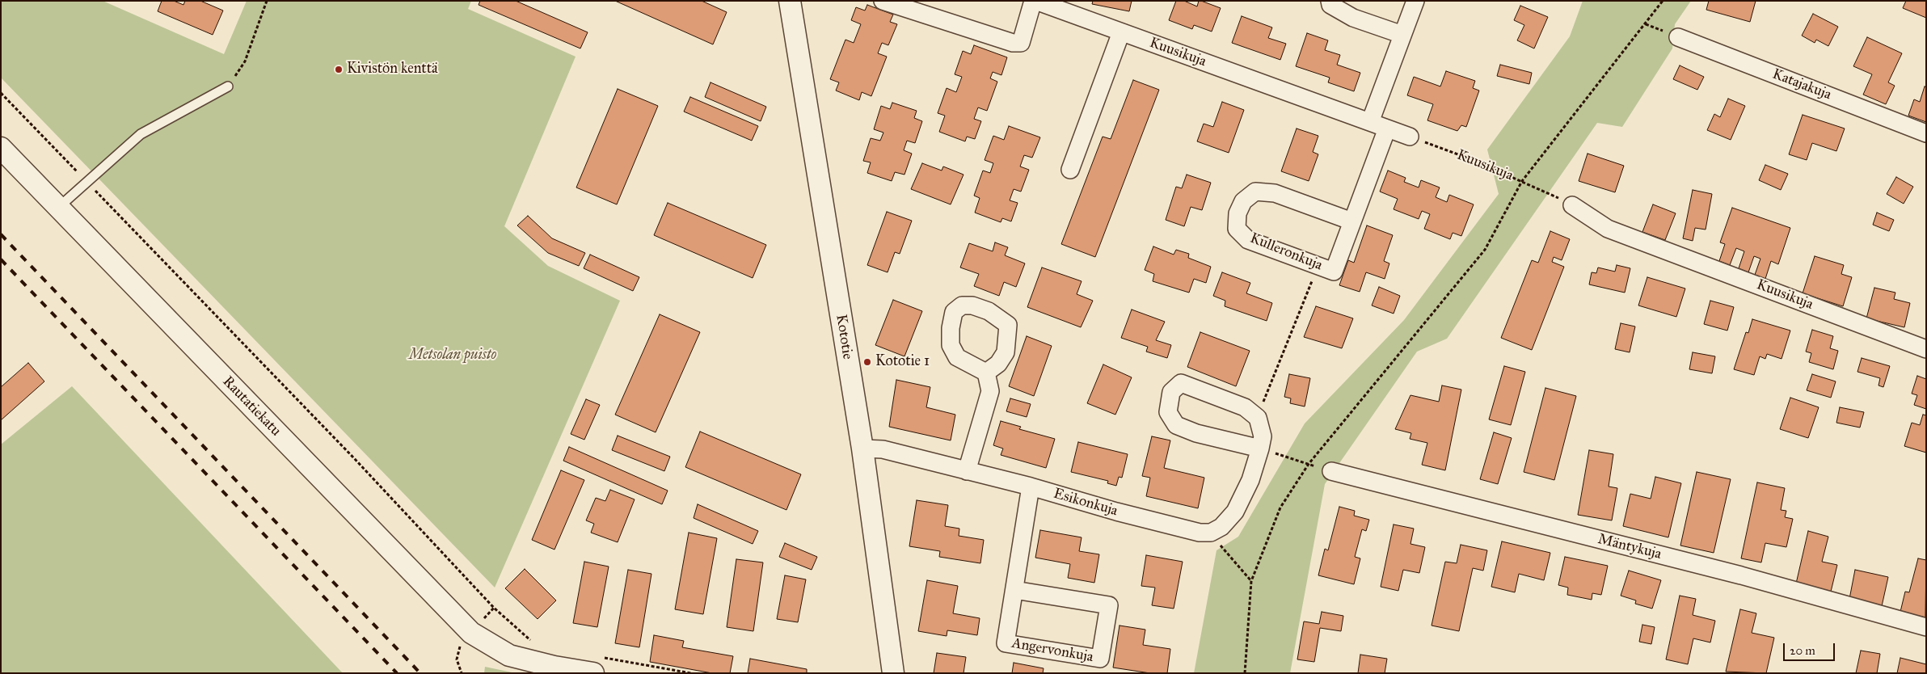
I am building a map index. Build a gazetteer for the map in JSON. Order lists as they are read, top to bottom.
{
  "streets": {
    "street": [
      "Kuusikuja",
      "Katajakuja",
      "Kulleronkuja",
      "Kototie",
      "Rautatiekatu",
      "Esikonkuja",
      "Mäntykuja",
      "Angervonkuja"
    ]
  },
  "crossings": [
    ["Kuusikuja", "Kulleronkuja"],
    ["Kototie", "Esikonkuja"],
    ["Esikonkuja", "Angervonkuja"]
  ],
  "parks": ["Metsolan puisto"],
  "places": ["Kivistön kenttä", "Kototie 1"],
  "scale_bar": "20 m"
}
